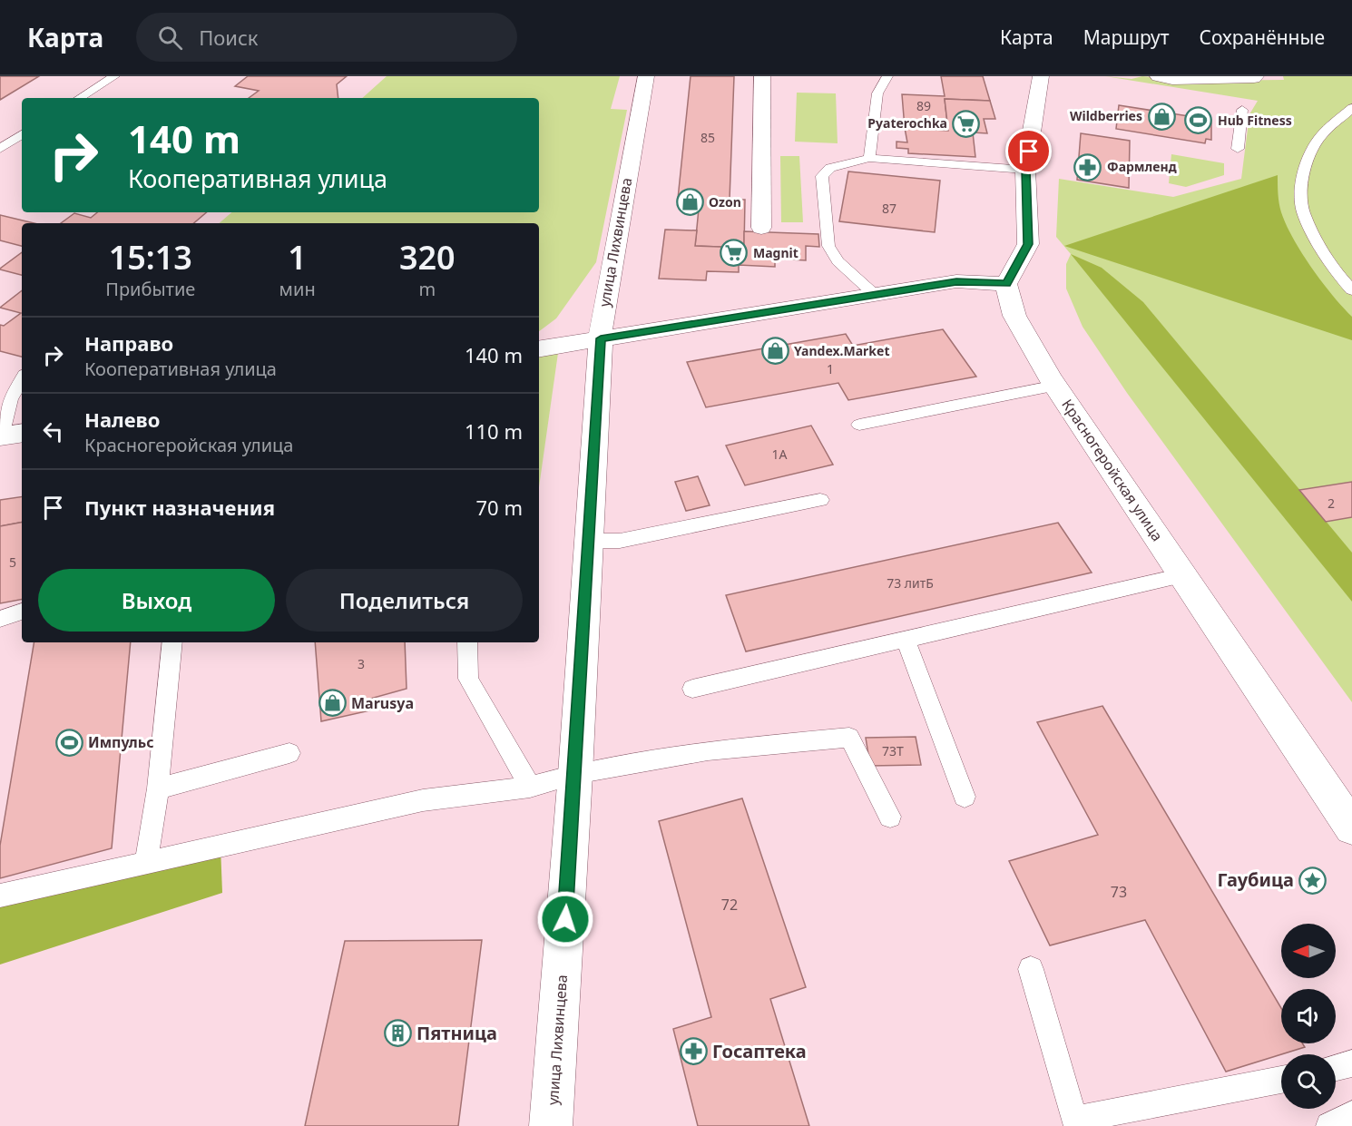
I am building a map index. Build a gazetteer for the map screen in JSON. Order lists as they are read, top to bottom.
{
  "streets": {
    "street": ["улица Лихвинцева", "Красногеройская улица"]
  },
  "places": {
    "shop": [
      "Wildberries",
      "Ozon",
      "Yandex.Market",
      "Marusya"
    ],
    "sports": ["Hub Fitness", "Импульс"],
    "supermarket": ["Pyaterochka", "Magnit"],
    "pharmacy": ["Фармленд", "Госаптека"],
    "place": ["Гаубица"],
    "building": ["Пятница"]
  },
  "house_numbers": [
    "89",
    "85",
    "87",
    "1",
    "1А",
    "2",
    "5",
    "73 литБ",
    "3",
    "73Т",
    "73",
    "72"
  ],
  "north": "left",
  "page": {
    "header": "Карта",
    "search": "Поиск",
    "nav": ["Карта", "Маршрут", "Сохранённые"],
    "turn": ["140 m", "Кооперативная улица"],
    "eta": [
      "15:13",
      "Прибытие",
      "1",
      "мин",
      "320",
      "m"
    ],
    "list": [
      {
        "name": "Направо",
        "note": "Кооперативная улица",
        "value": "140 m"
      },
      {
        "name": "Налево",
        "note": "Красногеройская улица",
        "value": "110 m"
      },
      {
        "name": "Пункт назначения",
        "value": "70 m"
      }
    ],
    "buttons": ["Выход", "Поделиться"]
  }
}
